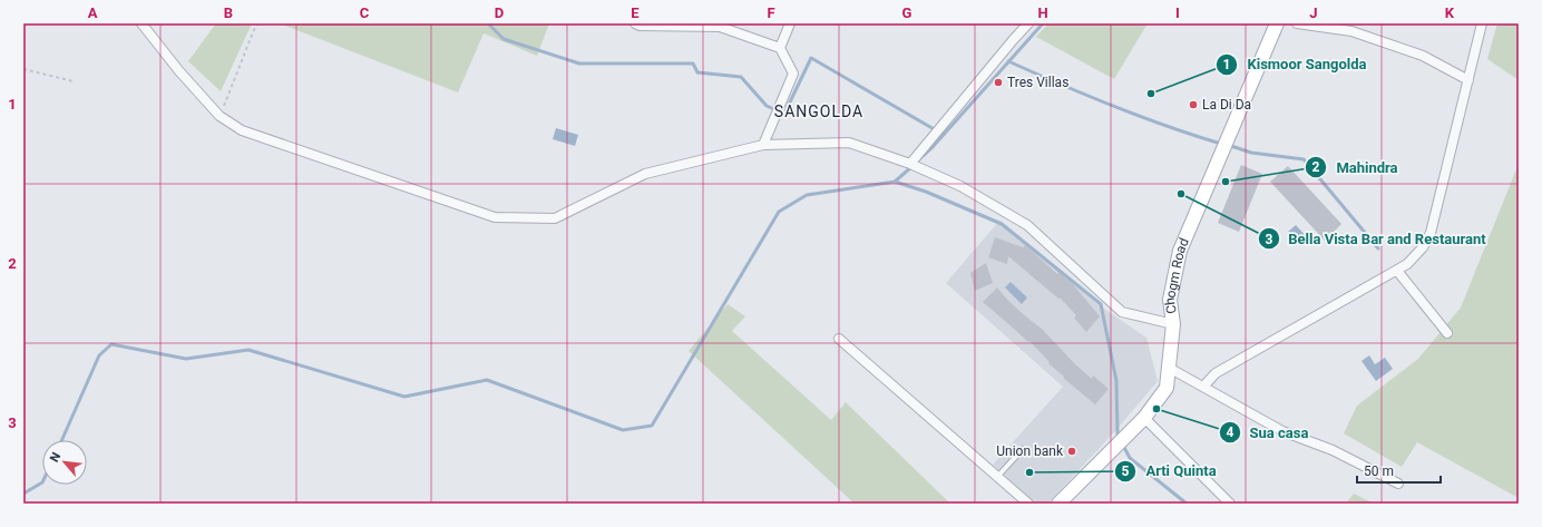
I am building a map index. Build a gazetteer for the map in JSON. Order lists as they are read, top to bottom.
{
  "streets": {
    "main road": ["Chogm Road"]
  },
  "districts": ["SANGOLDA"],
  "places": [
    "Tres Villas",
    "Kismoor Sangolda",
    "La Di Da",
    "Mahindra",
    "Bella Vista Bar and Restaurant",
    "Sua casa",
    "Union bank",
    "Arti Quinta"
  ],
  "scale_bar": "50 m",
  "north": "top left",
  "grid": {
    "columns": [
      "A",
      "B",
      "C",
      "D",
      "E",
      "F",
      "G",
      "H",
      "I",
      "J",
      "K"
    ],
    "rows": ["1", "2", "3"]
  }
}
